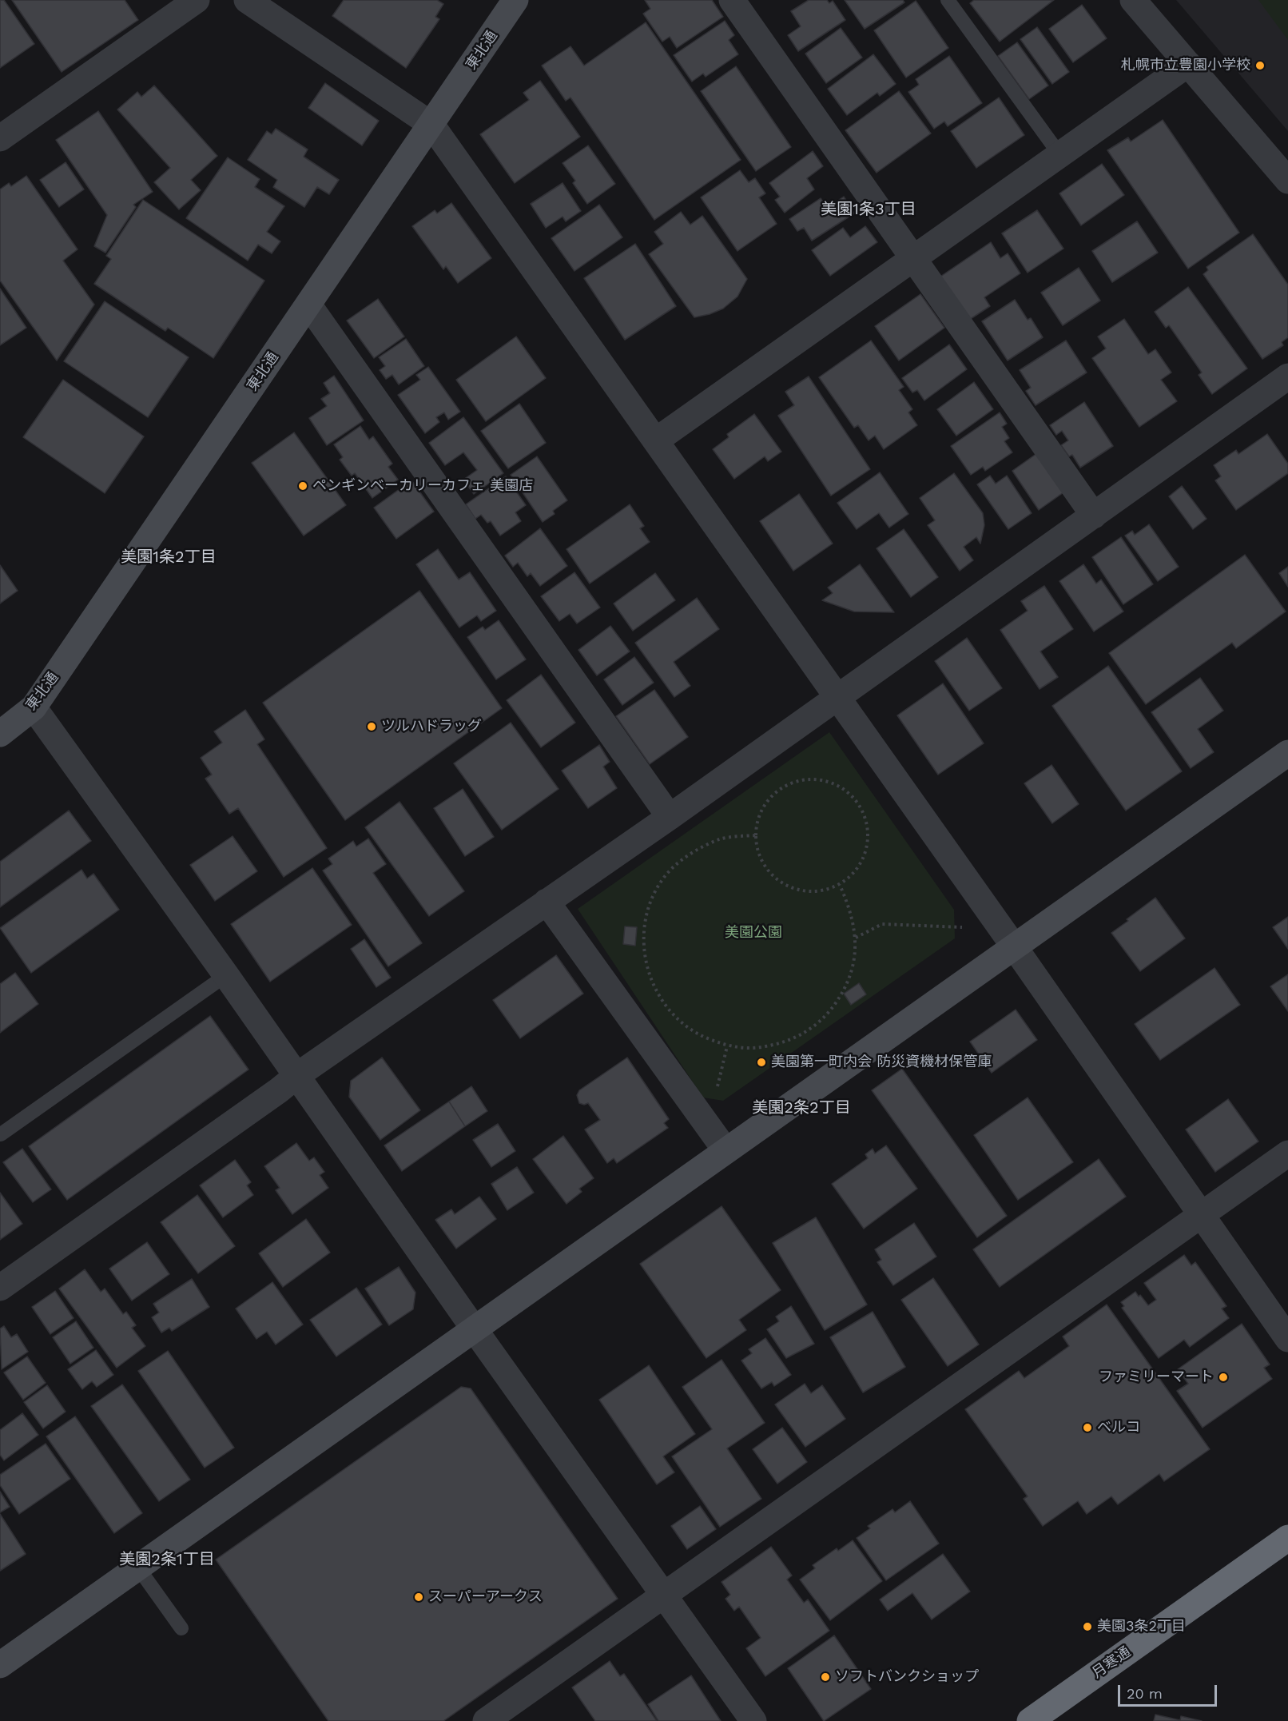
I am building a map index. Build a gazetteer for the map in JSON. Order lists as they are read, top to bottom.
{
  "streets": {
    "highway": ["月寒通"],
    "street": ["東北通"]
  },
  "districts": [
    "美園1条3丁目",
    "美園1条2丁目",
    "美園2条2丁目",
    "美園2条1丁目"
  ],
  "parks": ["美園公園"],
  "places": [
    "札幌市立豊園小学校",
    "ペンギンベーカリーカフェ 美園店",
    "ツルハドラッグ",
    "美園第一町内会 防災資機材保管庫",
    "ファミリーマート",
    "ベルコ",
    "スーパーアークス",
    "美園3条2丁目",
    "ソフトバンクショップ"
  ],
  "scale_bar": "20 m"
}
